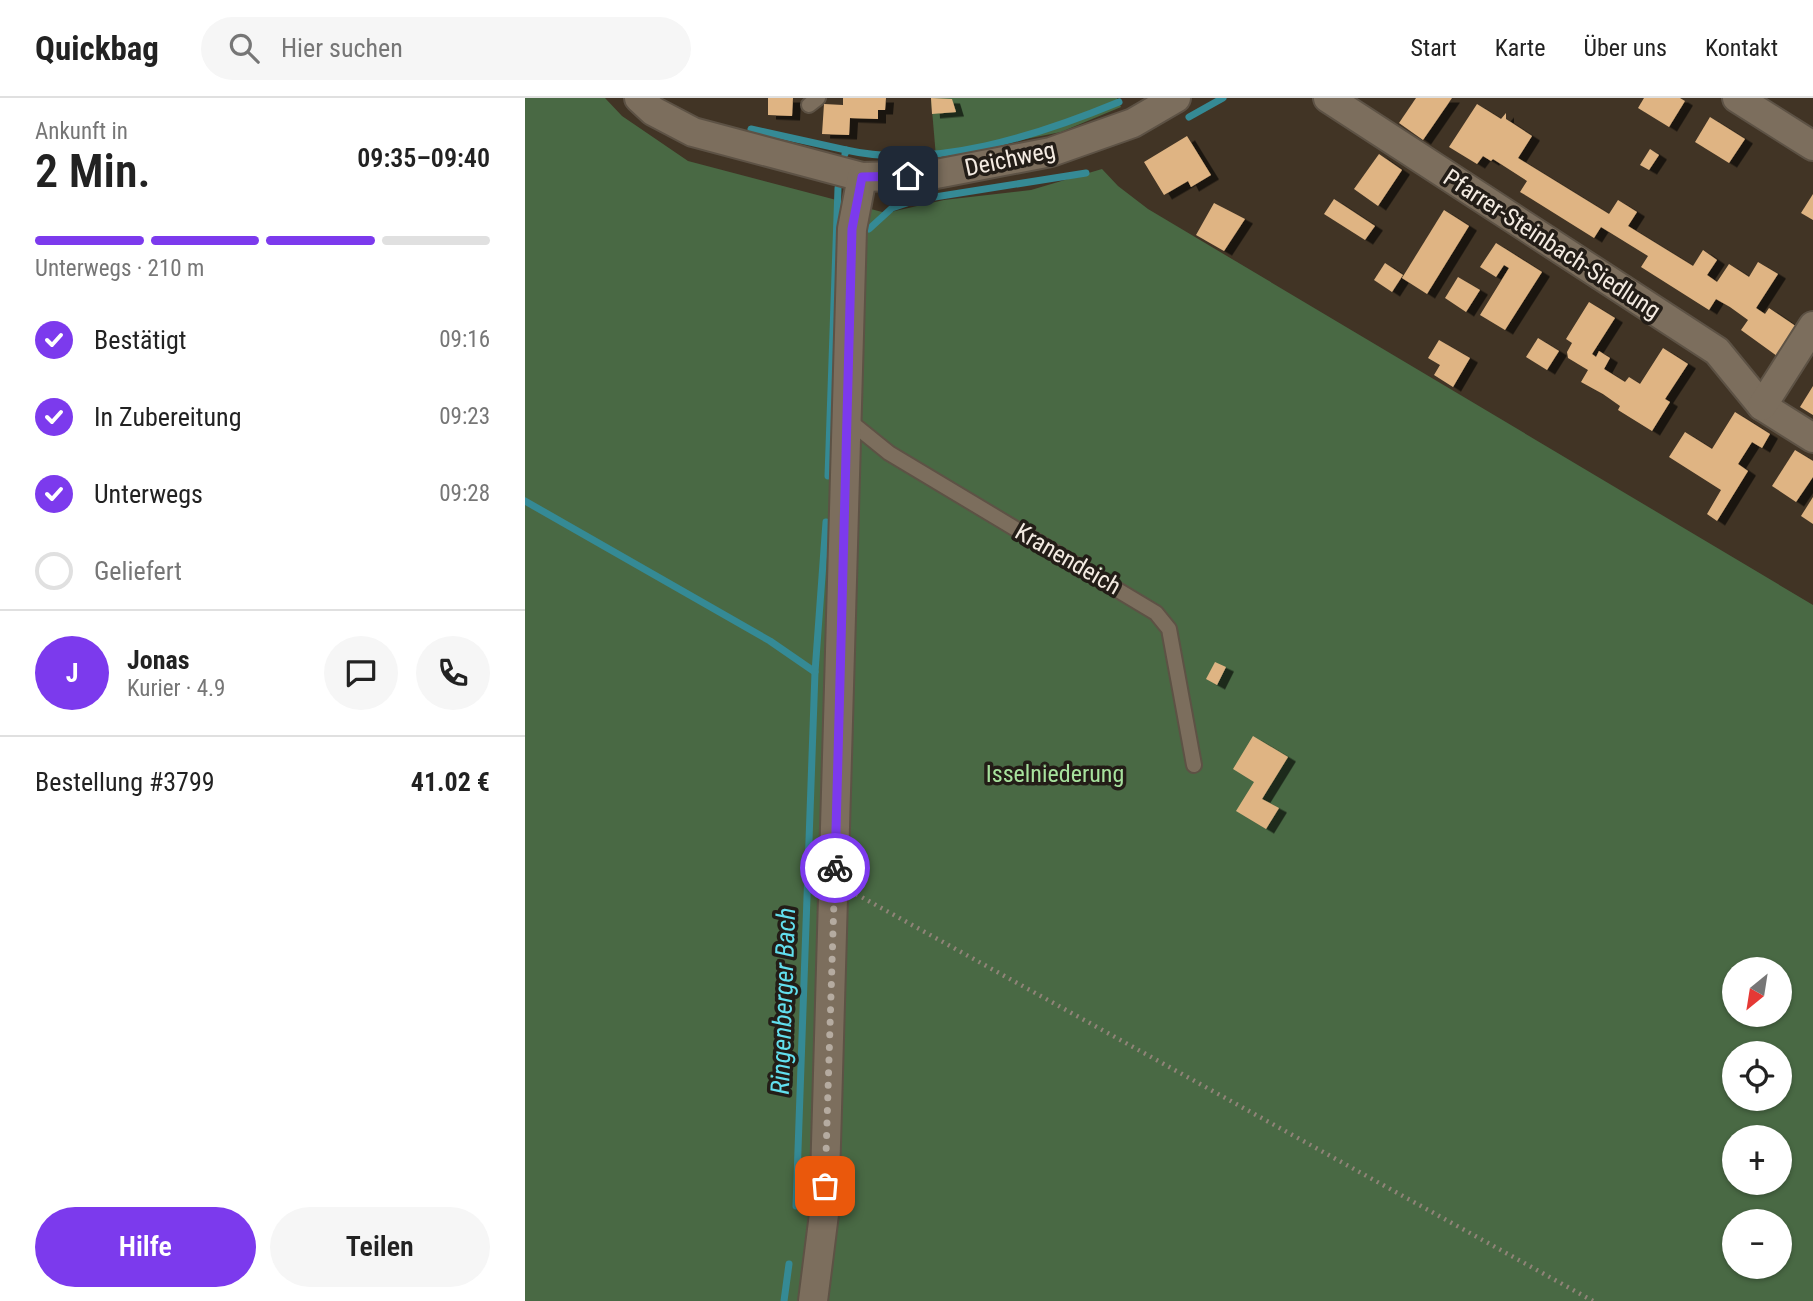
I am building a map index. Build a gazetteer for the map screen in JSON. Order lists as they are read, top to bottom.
{
  "streets": {
    "street": ["Deichweg", "Pfarrer-Steinbach-Siedlung"],
    "lane": ["Kranendeich"]
  },
  "water": ["Ringenberger Bach"],
  "parks": ["Isselniederung"],
  "north": "bottom left",
  "page": {
    "header": "Quickbag",
    "search": "Hier suchen",
    "nav": [
      "Start",
      "Karte",
      "Über uns",
      "Kontakt"
    ],
    "heading": ["2 Min.", "Ankunft in", "09:35–09:40"],
    "panel": [
      "Jonas",
      "Kurier · 4.9",
      "Bestellung #3799",
      "41.02 €"
    ],
    "bar": "Unterwegs · 210 m",
    "list": [
      ["Bestätigt", "09:16"],
      ["In Zubereitung", "09:23"],
      ["Unterwegs", "09:28"],
      "Geliefert"
    ],
    "round": "J",
    "map_buttons": ["+", "−"],
    "buttons": ["Hilfe", "Teilen"]
  }
}
